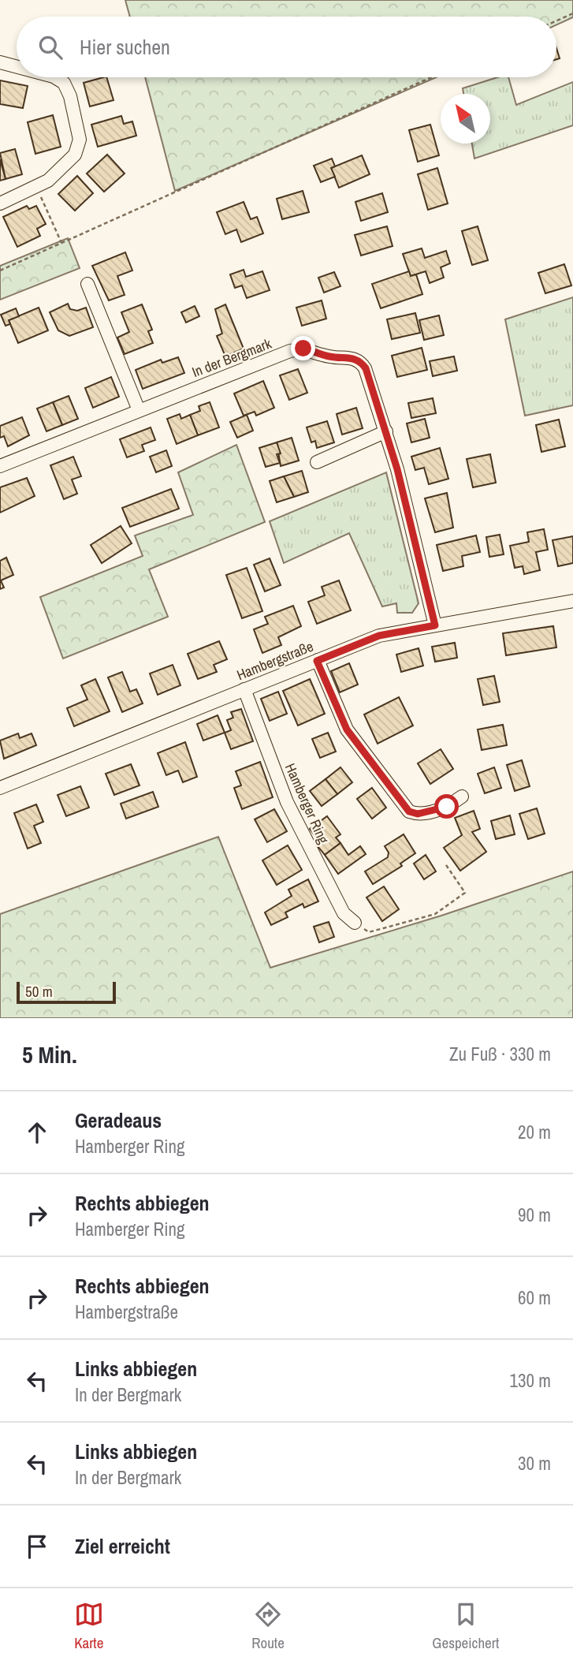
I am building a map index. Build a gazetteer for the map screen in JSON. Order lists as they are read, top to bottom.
{
  "streets": {
    "street": ["In der Bergmark", "Hambergstraße", "Hamberger Ring"]
  },
  "crossings": [
    ["In der Bergmark", "Hambergstraße"],
    ["Hambergstraße", "Hamberger Ring"]
  ],
  "scale_bar": "50 m",
  "north": "top left",
  "page": {
    "search": "Hier suchen",
    "scale": "50 m",
    "heading": ["5 Min.", "Zu Fuß · 330 m"],
    "list": [
      ["Geradeaus", "Hamberger Ring", "20 m"],
      ["Rechts abbiegen", "Hamberger Ring", "90 m"],
      ["Rechts abbiegen", "Hambergstraße", "60 m"],
      ["Links abbiegen", "In der Bergmark", "130 m"],
      ["Links abbiegen", "In der Bergmark", "30 m"],
      "Ziel erreicht"
    ],
    "nav": ["Karte", "Route", "Gespeichert"]
  }
}
